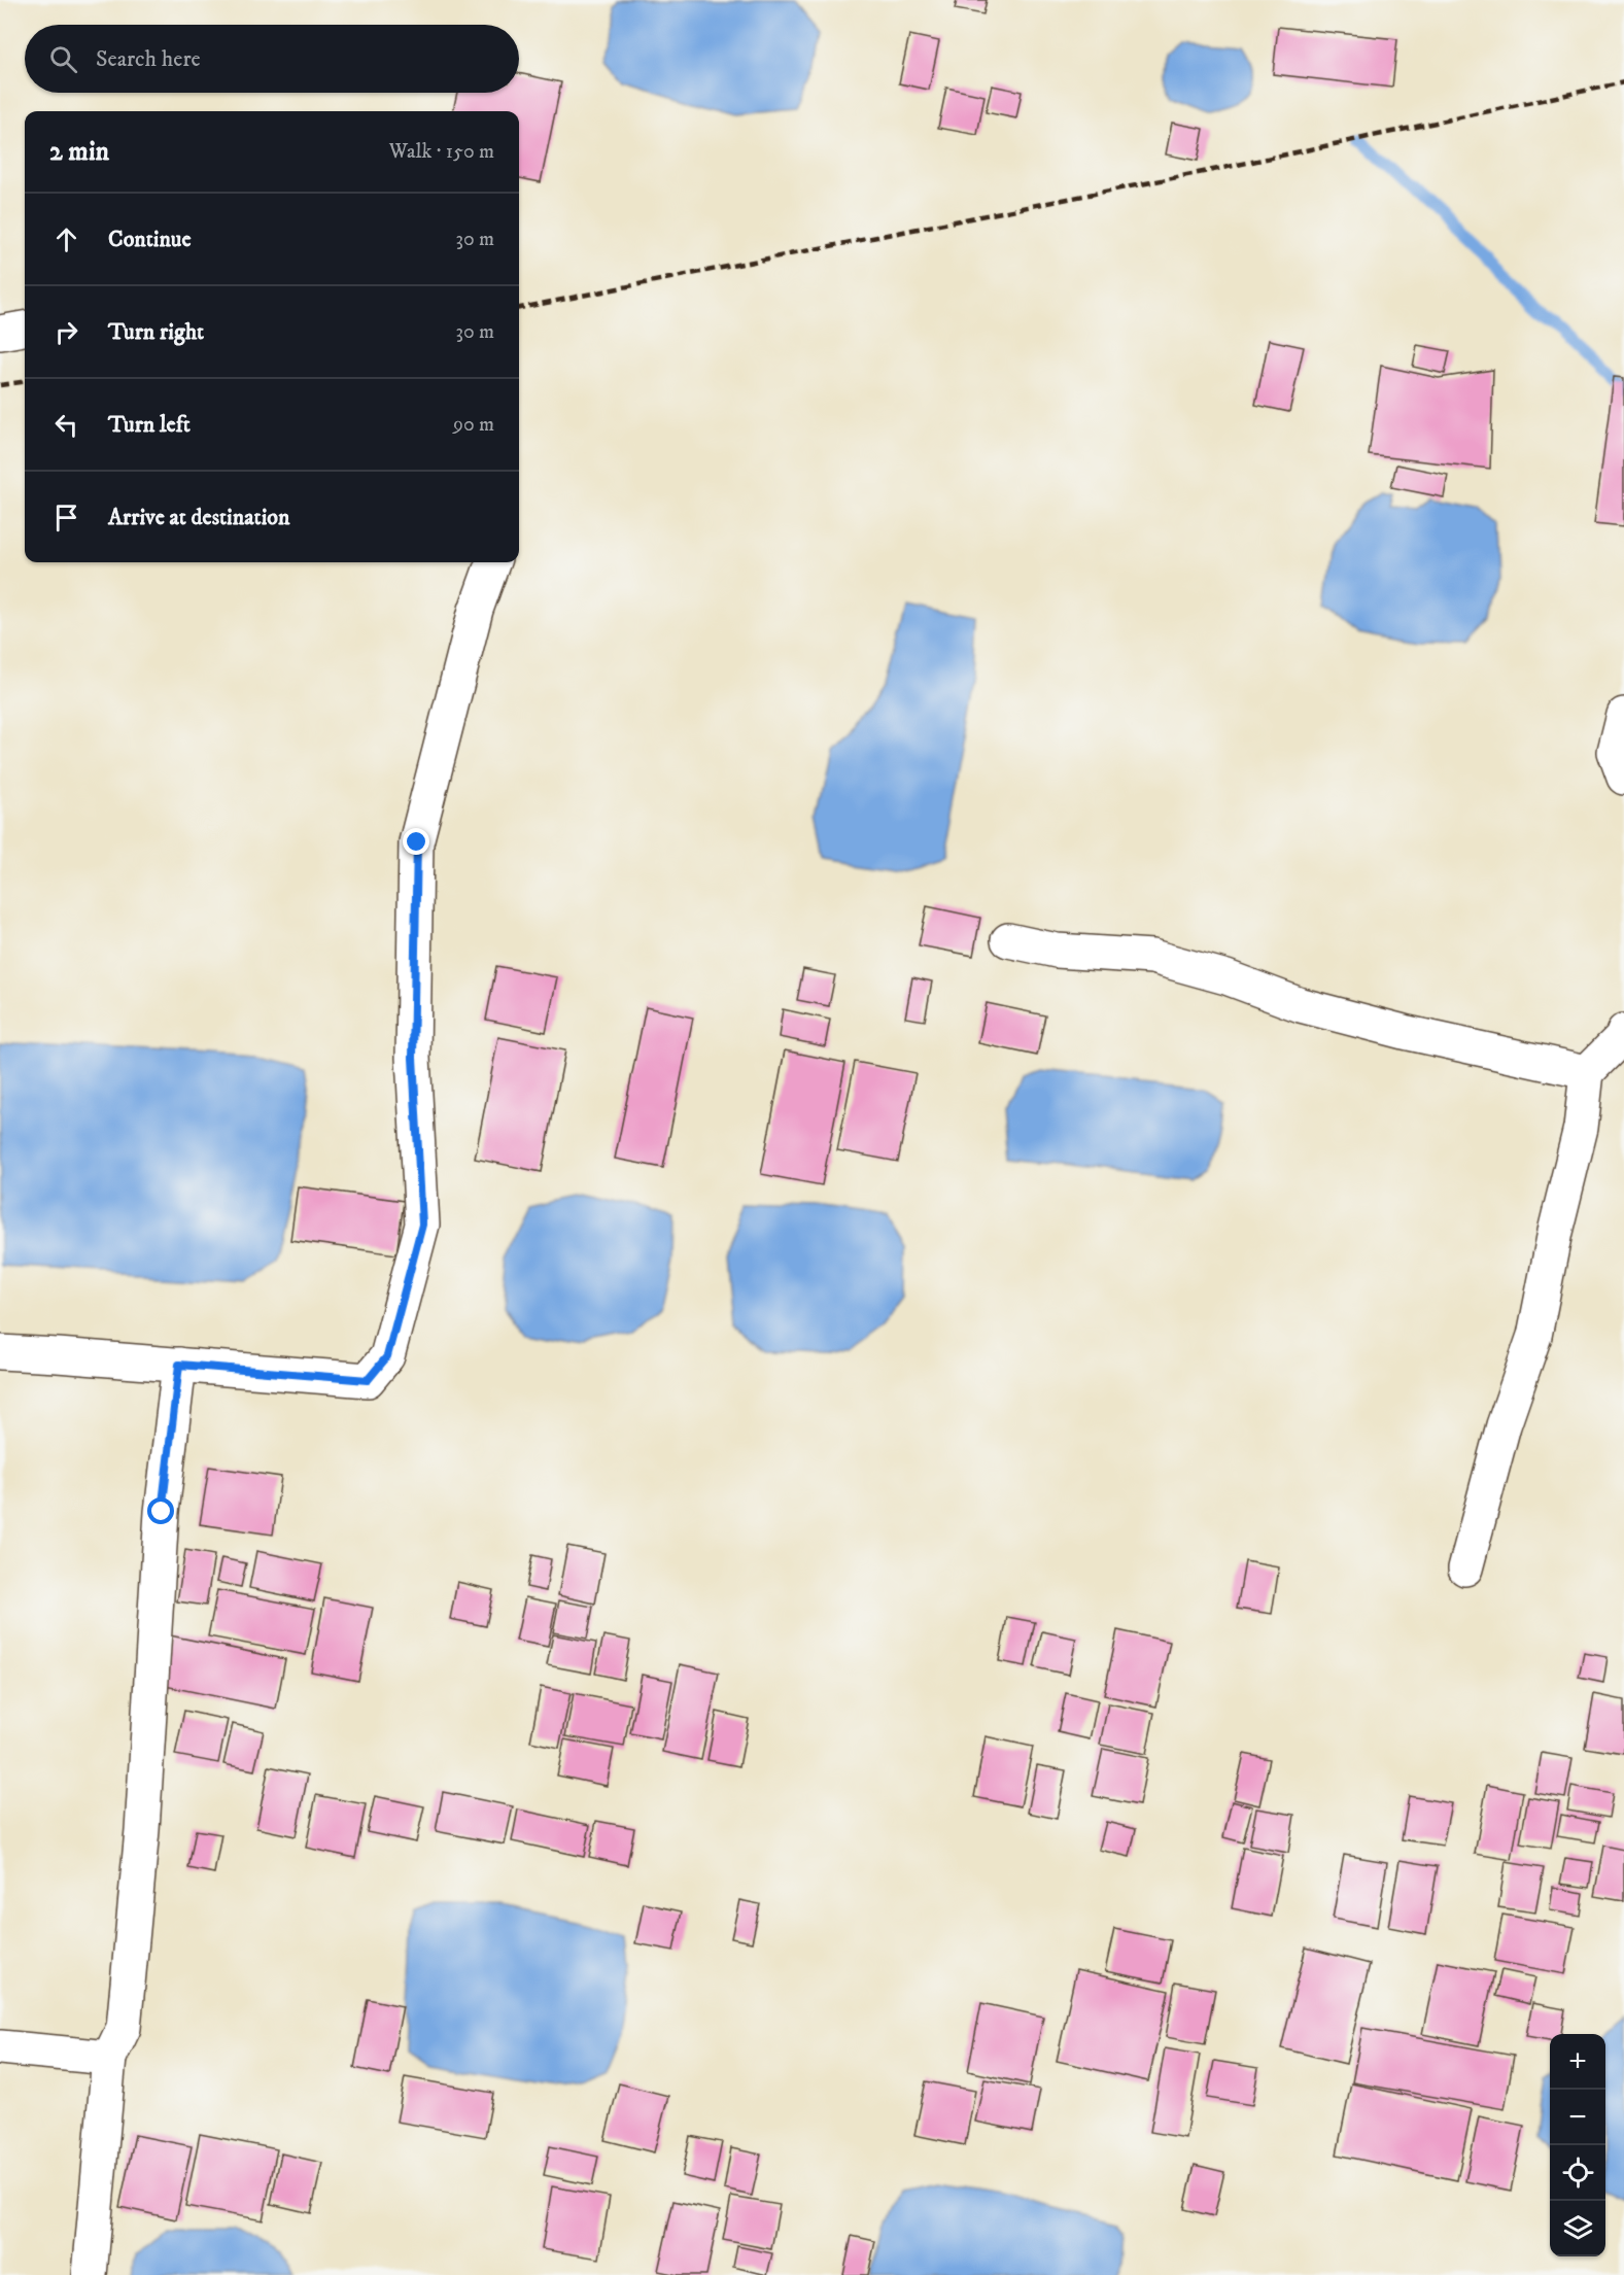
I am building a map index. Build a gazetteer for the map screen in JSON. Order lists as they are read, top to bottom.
{
  "page": {
    "search": "Search here",
    "heading": ["2 min", "Walk · 150 m"],
    "list": [
      ["Continue", "30 m"],
      ["Turn right", "30 m"],
      ["Turn left", "90 m"],
      "Arrive at destination"
    ],
    "map_buttons": ["+", "−"]
  }
}
